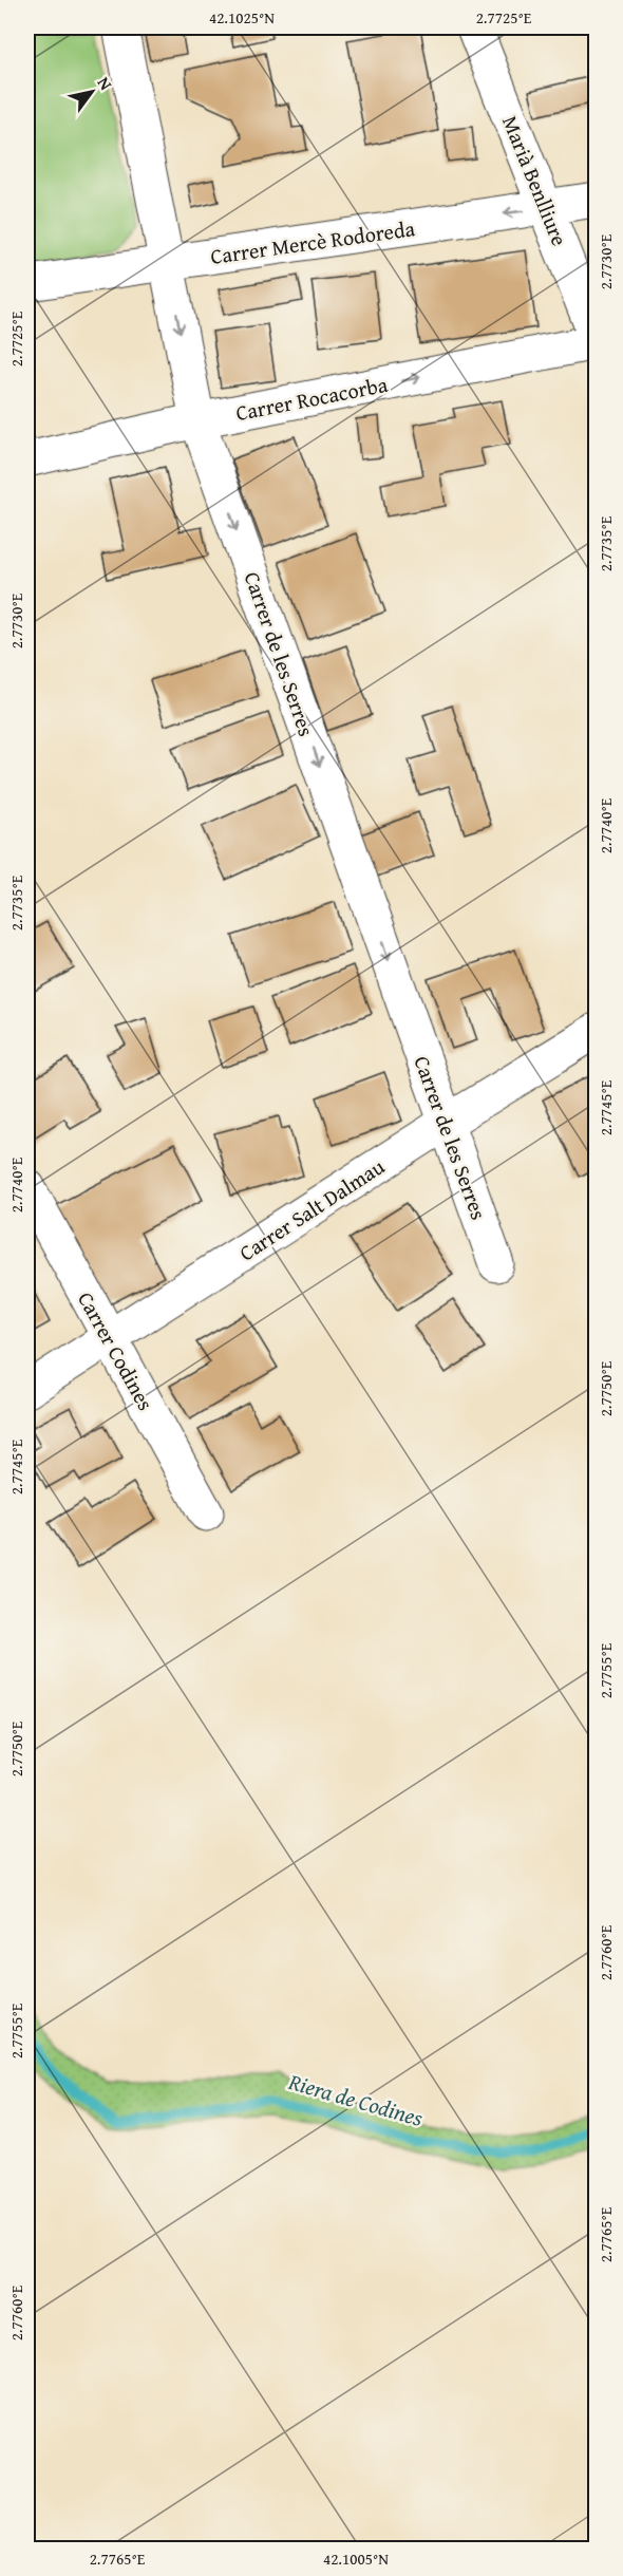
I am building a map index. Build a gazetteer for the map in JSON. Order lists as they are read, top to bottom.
{
  "streets": {
    "street": [
      "Marià Benlliure",
      "Carrer Mercè Rodoreda",
      "Carrer Rocacorba",
      "Carrer de les Serres",
      "Carrer Salt Dalmau",
      "Carrer Codines"
    ]
  },
  "crossings": [
    ["Marià Benlliure", "Carrer Mercè Rodoreda"],
    ["Carrer Mercè Rodoreda", "Carrer de les Serres"],
    ["Carrer Rocacorba", "Carrer de les Serres"],
    ["Carrer de les Serres", "Carrer Salt Dalmau"],
    ["Carrer Salt Dalmau", "Carrer Codines"]
  ],
  "one_way": ["Carrer Mercè Rodoreda", "Carrer Rocacorba", "Carrer de les Serres"],
  "water": ["Riera de Codines"],
  "north": "top right",
  "coordinates": [
    "42.1025°N",
    "2.7725°E",
    "2.7730°E",
    "2.7735°E",
    "2.7740°E",
    "2.7745°E",
    "2.7750°E",
    "2.7755°E",
    "2.7760°E",
    "2.7765°E",
    "42.1005°N"
  ]
}
